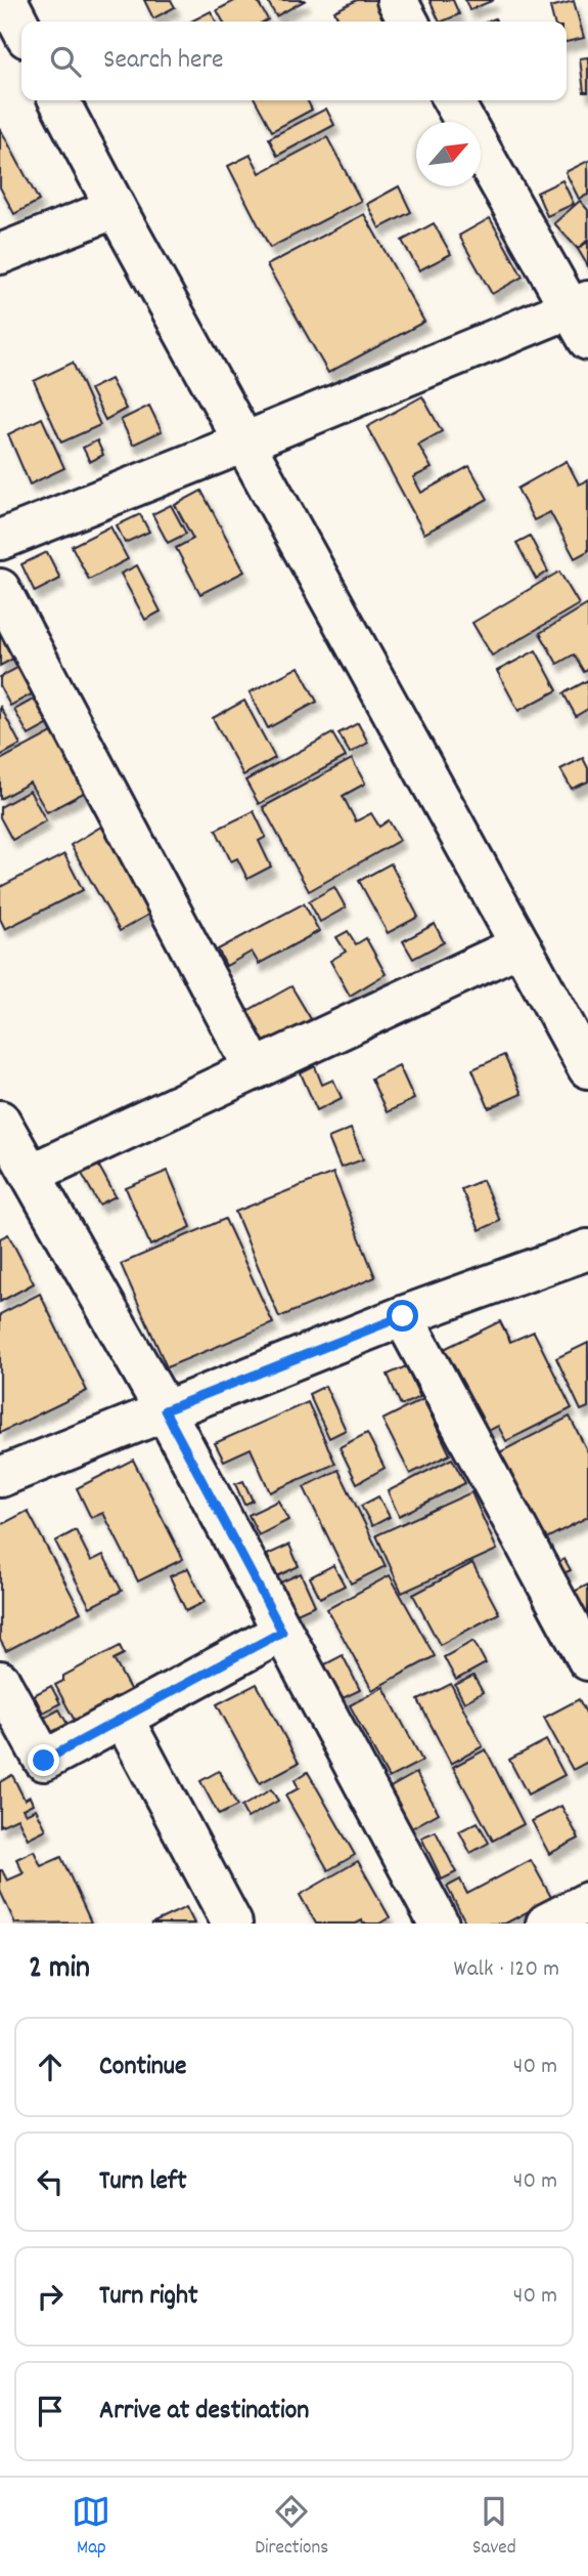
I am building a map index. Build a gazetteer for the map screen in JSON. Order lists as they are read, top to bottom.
{
  "north": "top right",
  "page": {
    "search": "Search here",
    "heading": ["2 min", "Walk · 120 m"],
    "list": [
      ["Continue", "40 m"],
      ["Turn left", "40 m"],
      ["Turn right", "40 m"],
      "Arrive at destination"
    ],
    "nav": ["Map", "Directions", "Saved"]
  }
}
